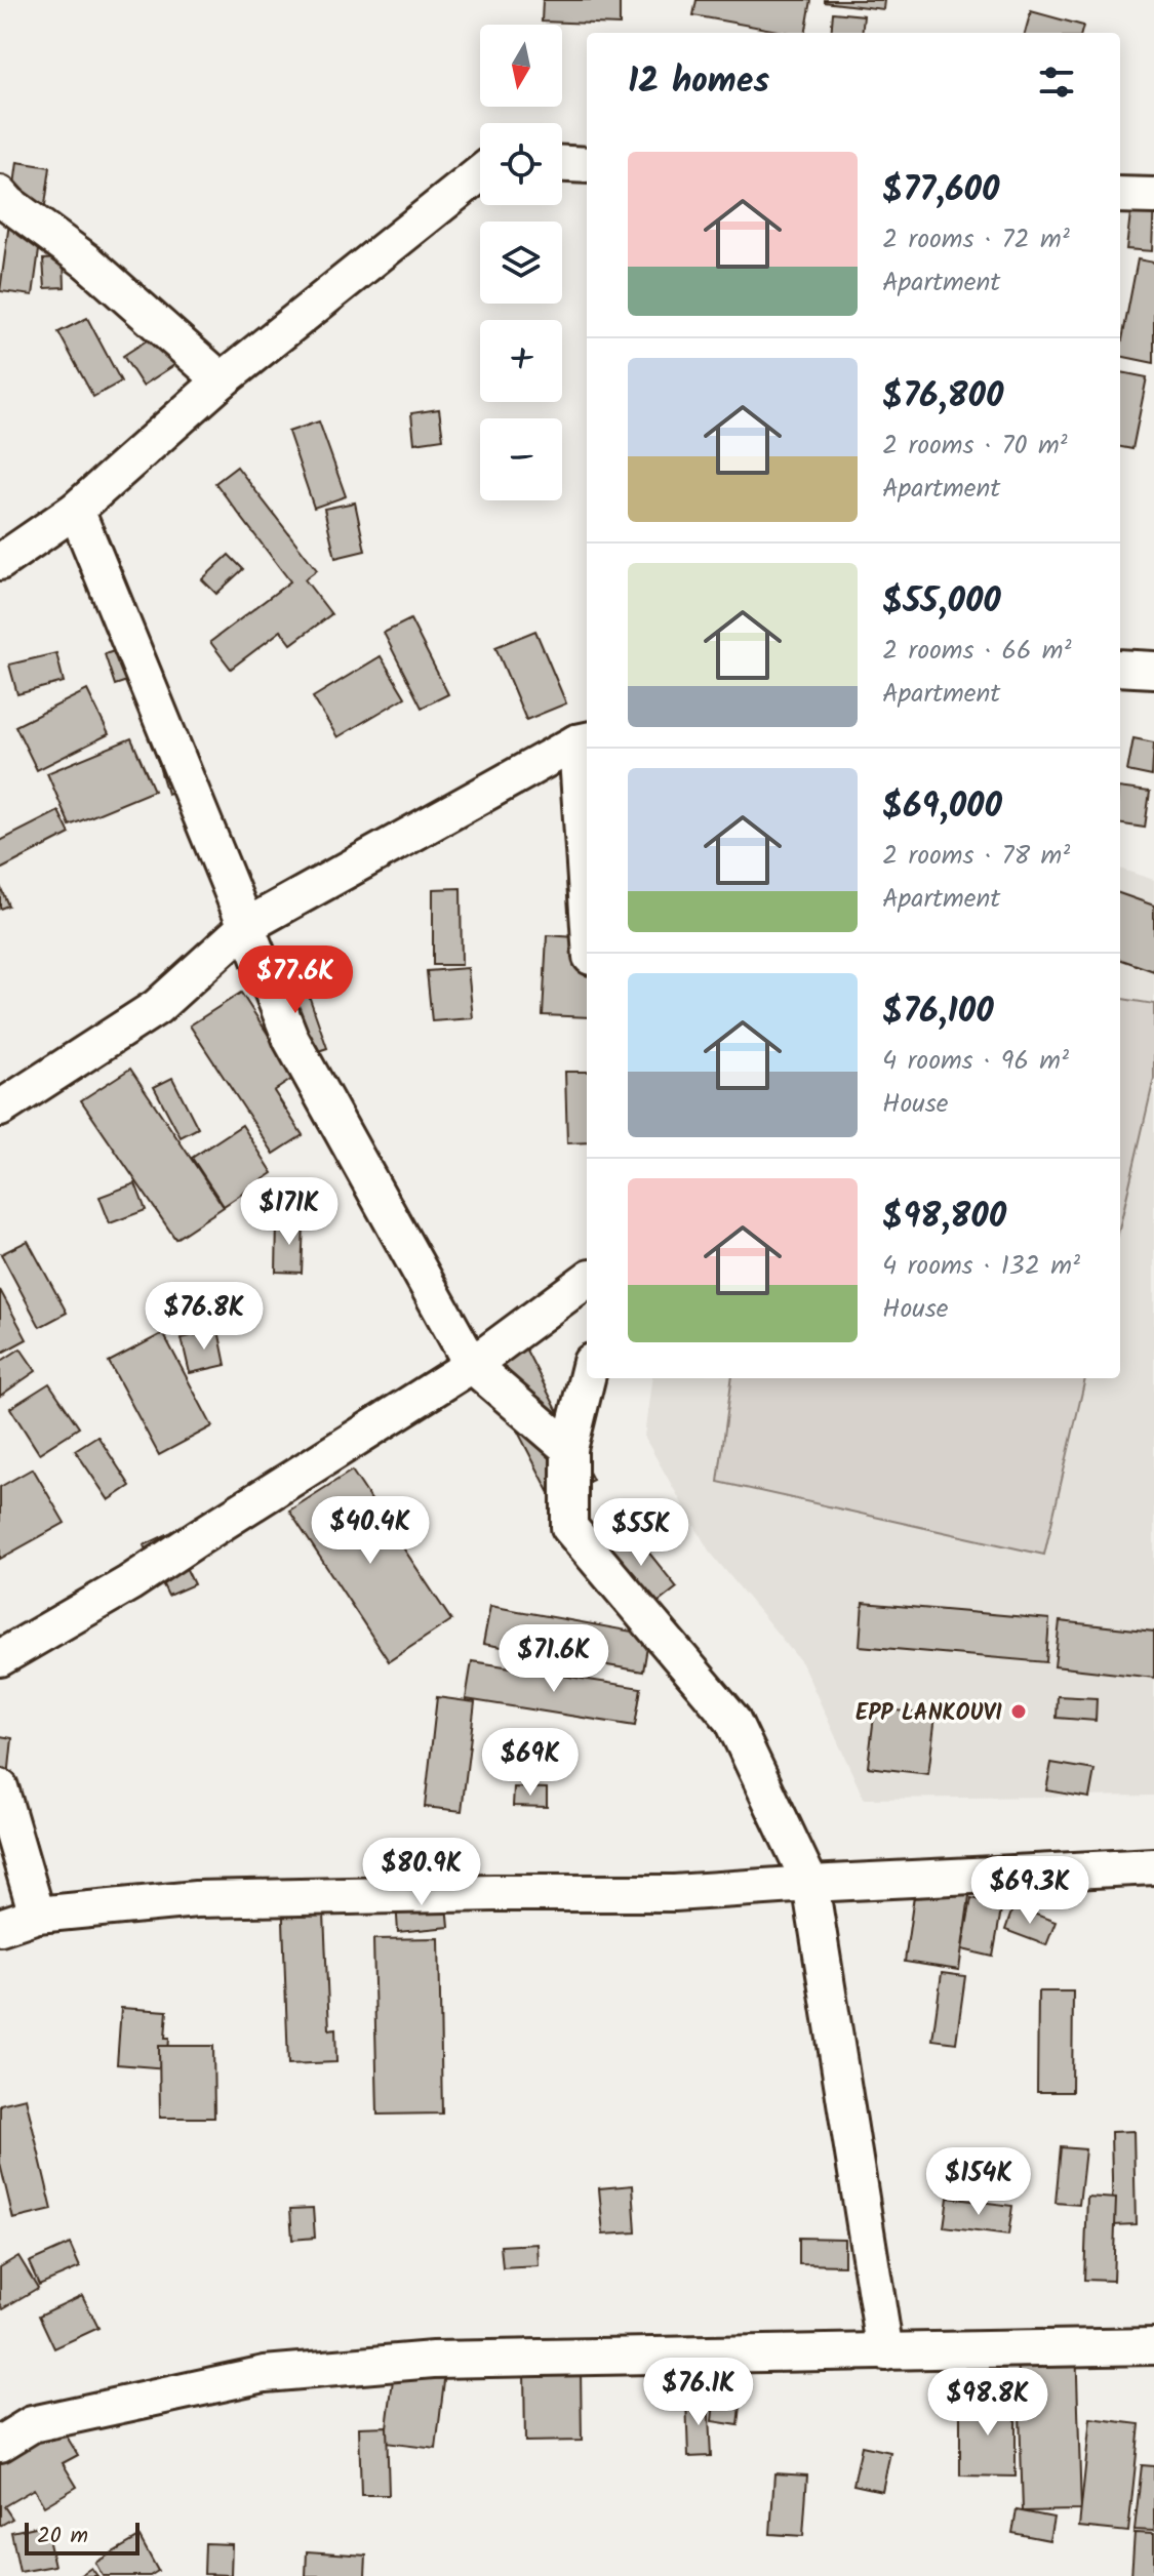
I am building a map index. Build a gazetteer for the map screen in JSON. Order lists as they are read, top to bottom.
{
  "places": ["EPP LANKOUVI"],
  "scale_bar": "20 m",
  "north": "bottom",
  "page": {
    "map_buttons": ["+", "−"],
    "heading": "12 homes",
    "list": [
      {
        "name": "$77,600",
        "note": "2 rooms · 72 m² · Apartment"
      },
      {
        "name": "$76,800",
        "note": "2 rooms · 70 m² · Apartment"
      },
      {
        "name": "$55,000",
        "note": "2 rooms · 66 m² · Apartment"
      },
      {
        "name": "$69,000",
        "note": "2 rooms · 78 m² · Apartment"
      },
      {
        "name": "$76,100",
        "note": "4 rooms · 96 m² · House"
      },
      {
        "name": "$98,800",
        "note": "4 rooms · 132 m² · House"
      }
    ],
    "price": [
      "$77.6K",
      "$171K",
      "$76.8K",
      "$40.4K",
      "$55K",
      "$71.6K",
      "$69K",
      "$80.9K",
      "$69.3K",
      "$154K",
      "$76.1K",
      "$98.8K"
    ],
    "scale": "20 m"
  }
}
